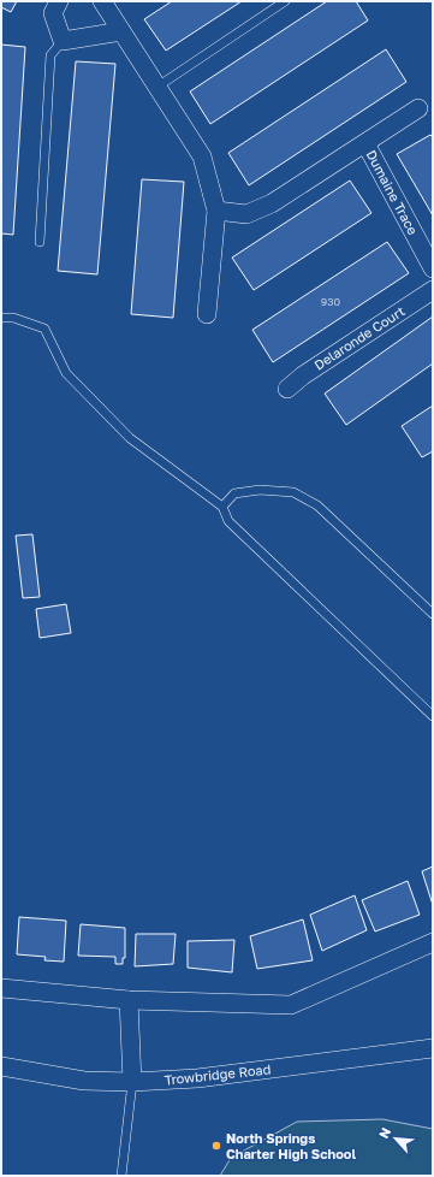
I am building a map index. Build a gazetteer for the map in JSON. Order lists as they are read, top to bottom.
{
  "streets": {
    "street": ["Dumaine Trace", "Delaronde Court", "Trowbridge Road"]
  },
  "places": ["North Springs Charter High School"],
  "house_numbers": ["930"],
  "north": "top left"
}
